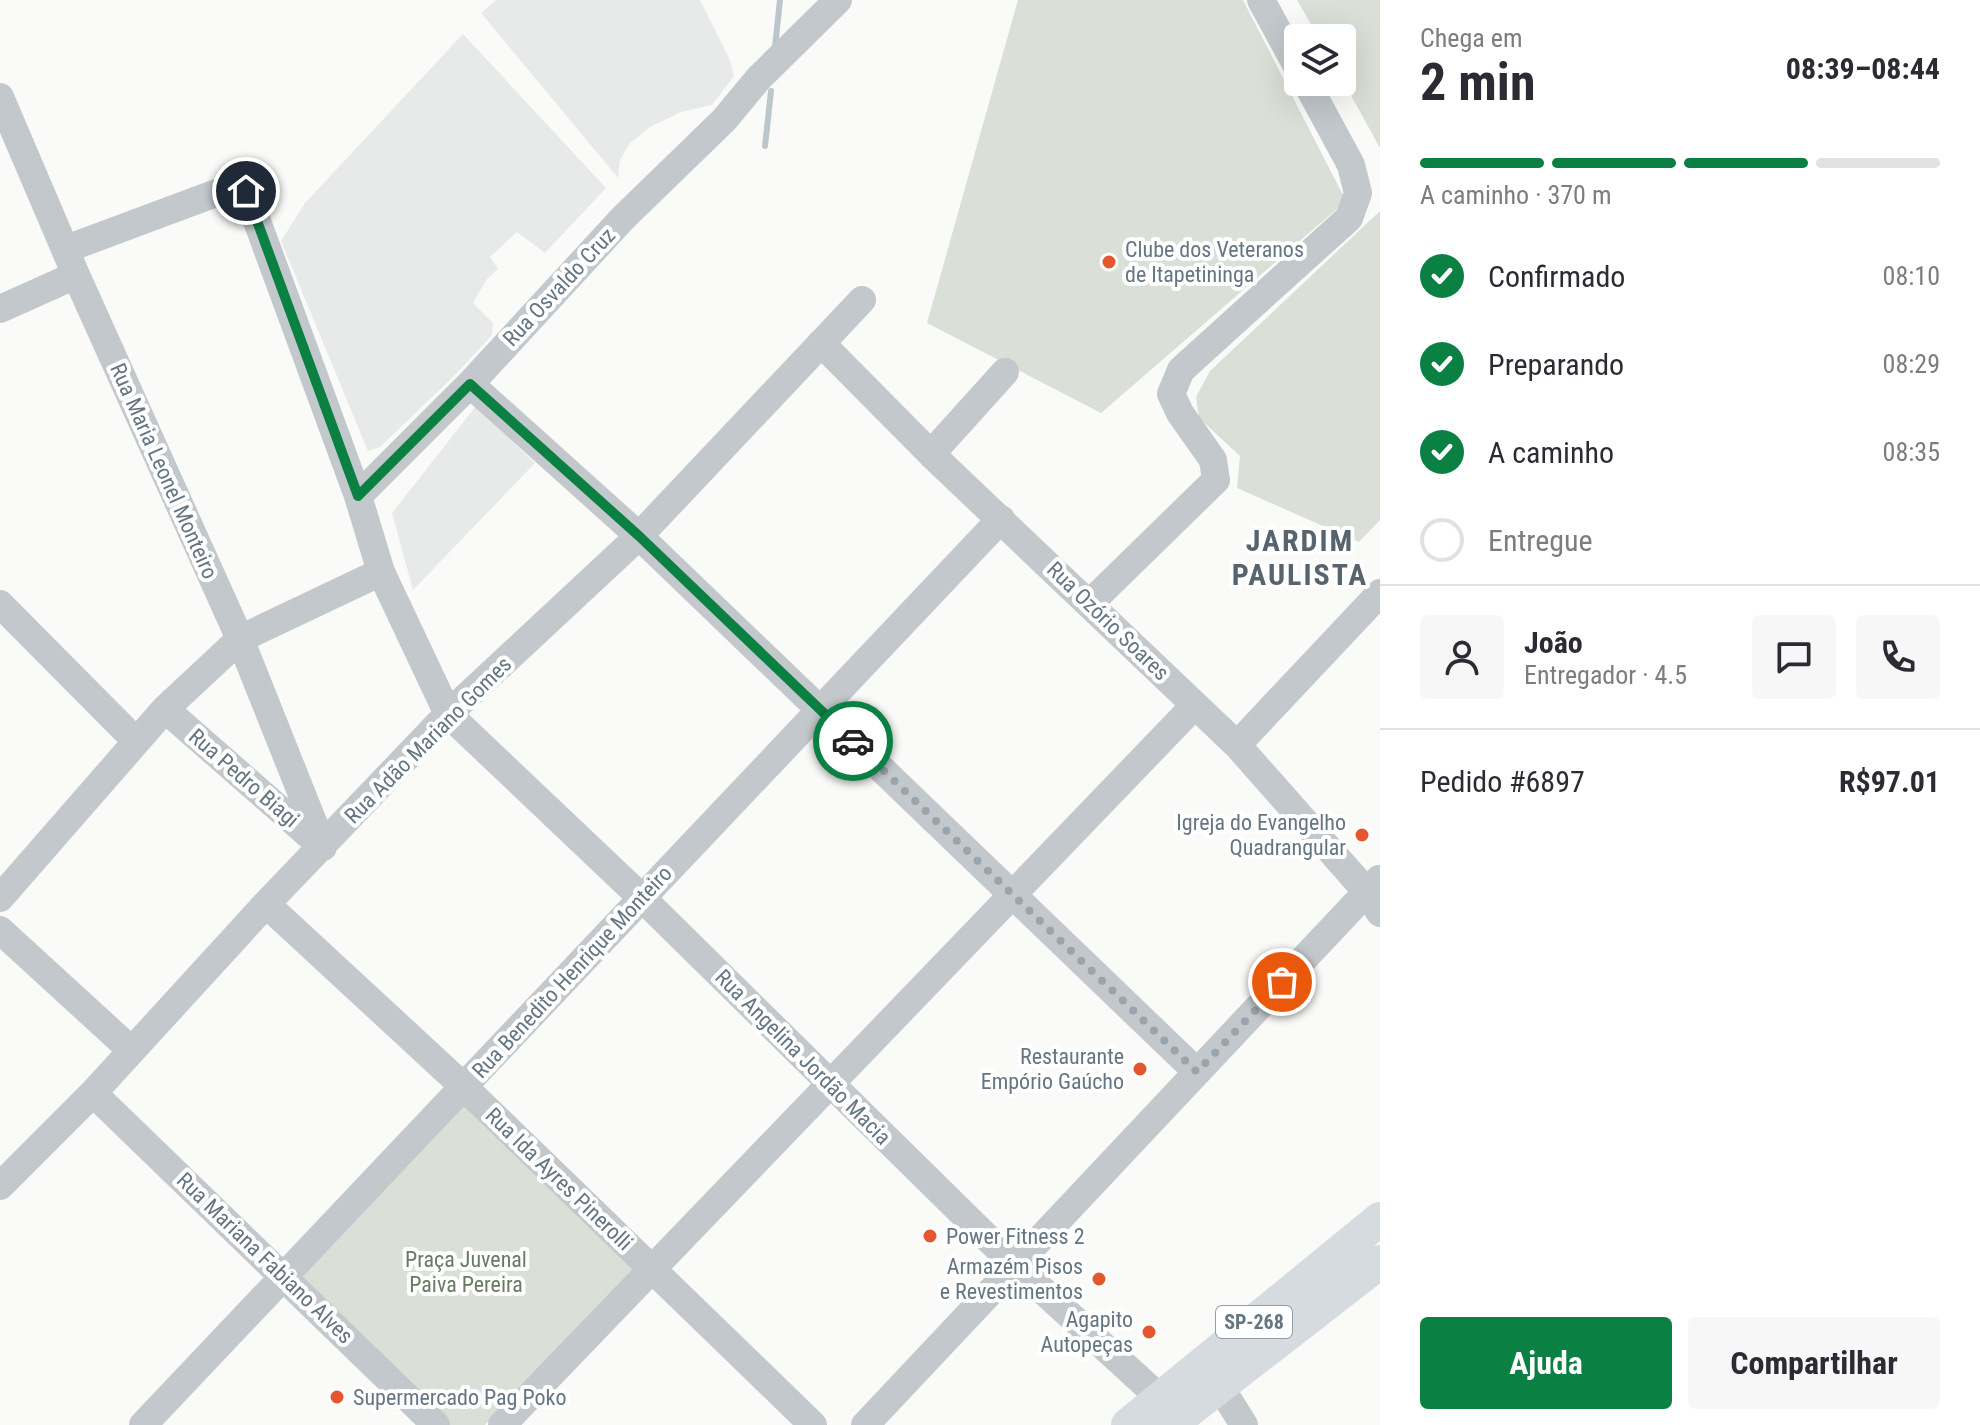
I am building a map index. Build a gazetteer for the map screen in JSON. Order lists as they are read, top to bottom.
{
  "streets": {
    "main road": ["SP-268"],
    "street": [
      "Rua Osvaldo Cruz",
      "Rua Maria Leonel Monteiro",
      "Rua Ozório Soares",
      "Rua Adão Mariano Gomes",
      "Rua Pedro Biagi",
      "Rua Benedito Henrique Monteiro",
      "Rua Angelina Jordão Macia",
      "Rua Ida Ayres Pinerolli",
      "Rua Mariana Fabiano Alves"
    ]
  },
  "crossings": [
    ["Rua Maria Leonel Monteiro", "Rua Adão Mariano Gomes"],
    ["Rua Maria Leonel Monteiro", "Rua Pedro Biagi"],
    ["Rua Ozório Soares", "Rua Adão Mariano Gomes"],
    ["Rua Ozório Soares", "Rua Benedito Henrique Monteiro"],
    ["Rua Adão Mariano Gomes", "Rua Pedro Biagi"],
    ["Rua Adão Mariano Gomes", "Rua Angelina Jordão Macia"],
    ["Rua Adão Mariano Gomes", "Rua Ida Ayres Pinerolli"],
    ["Rua Adão Mariano Gomes", "Rua Mariana Fabiano Alves"],
    ["Rua Benedito Henrique Monteiro", "Rua Angelina Jordão Macia"],
    ["Rua Benedito Henrique Monteiro", "Rua Ida Ayres Pinerolli"],
    ["Rua Benedito Henrique Monteiro", "Rua Mariana Fabiano Alves"],
    ["Rua Angelina Jordão Macia", "SP-268"]
  ],
  "districts": ["JARDIM PAULISTA"],
  "parks": ["Praça Juvenal Paiva Pereira"],
  "places": [
    "Clube dos Veteranos de Itapetininga",
    "Igreja do Evangelho Quadrangular",
    "Restaurante Empório Gaúcho",
    "Power Fitness 2",
    "Armazém Pisos e Revestimentos",
    "Agapito Autopeças",
    "Supermercado Pag Poko"
  ],
  "page": {
    "heading": ["2 min", "Chega em", "08:39–08:44"],
    "panel": [
      "João",
      "Entregador · 4.5",
      "Pedido #6897",
      "R$97.01"
    ],
    "bar": "A caminho · 370 m",
    "list": [
      ["Confirmado", "08:10"],
      ["Preparando", "08:29"],
      ["A caminho", "08:35"],
      "Entregue"
    ],
    "buttons": ["Ajuda", "Compartilhar"]
  }
}
